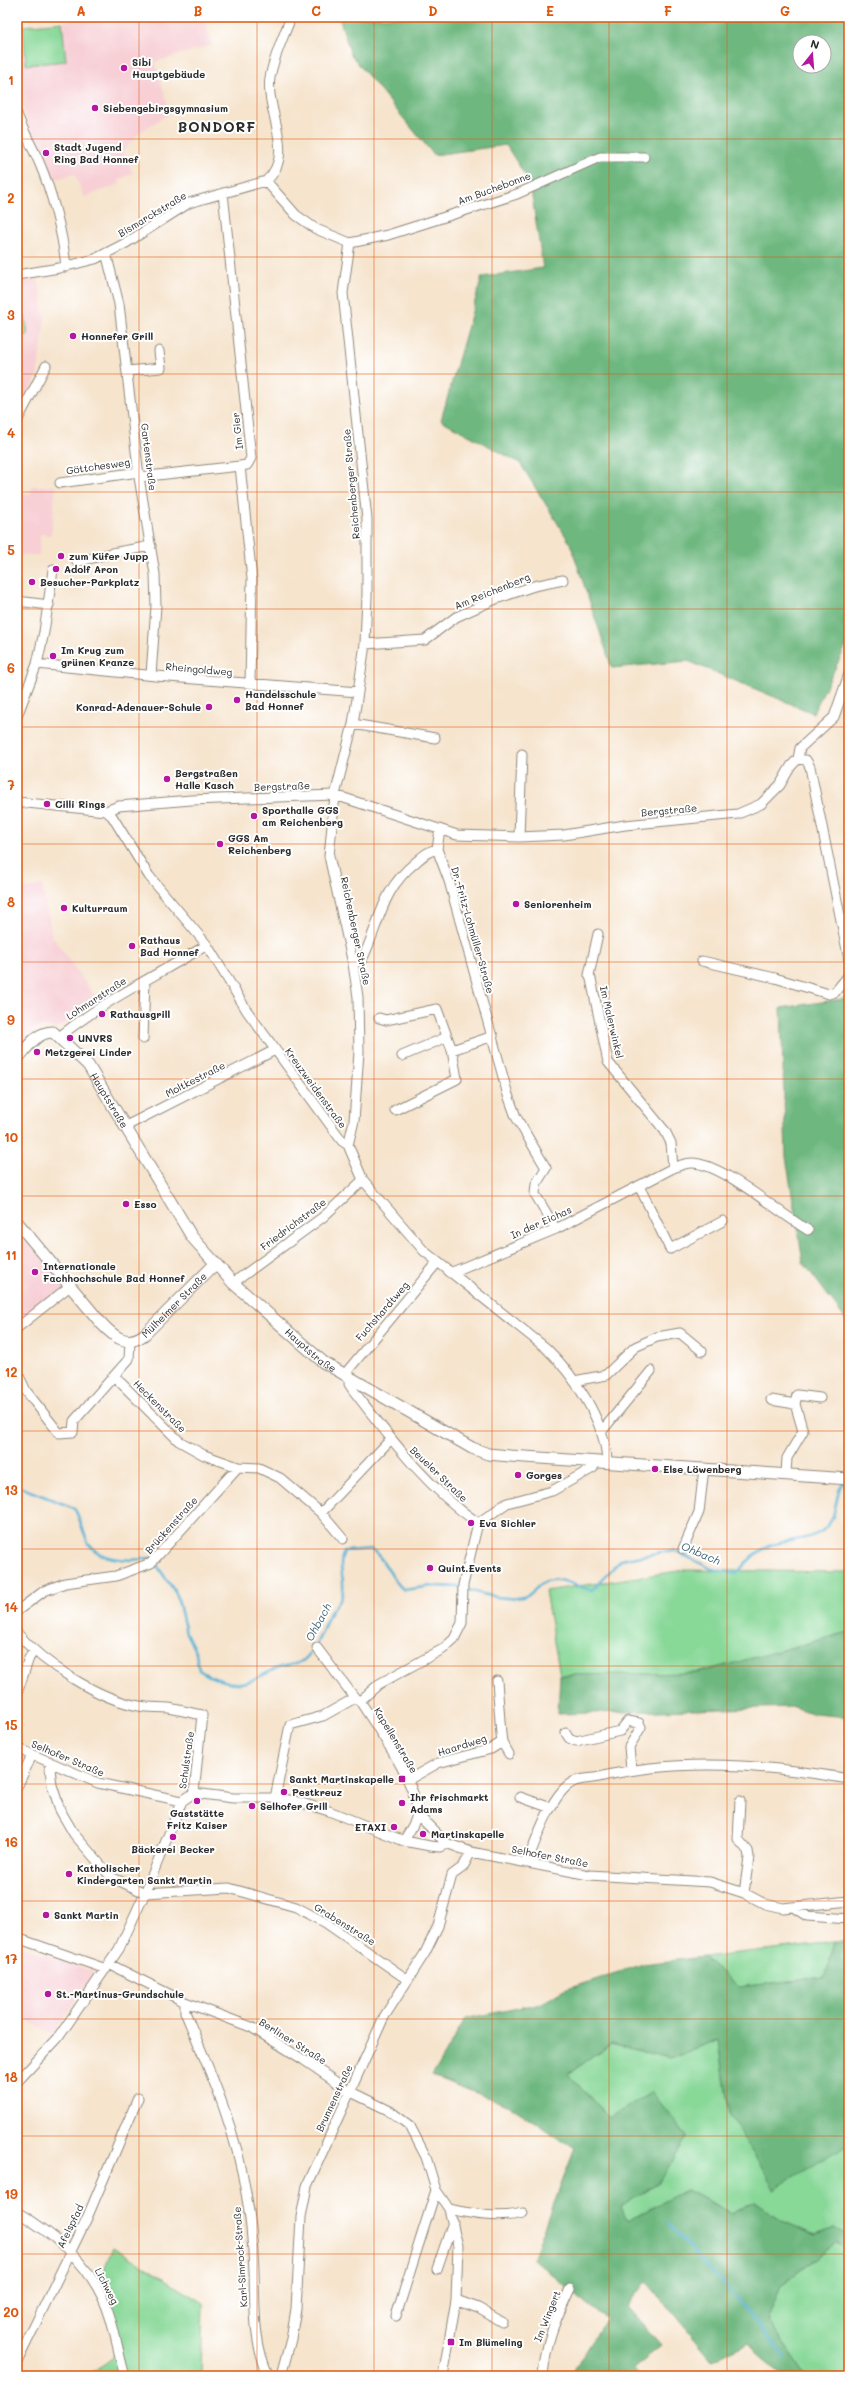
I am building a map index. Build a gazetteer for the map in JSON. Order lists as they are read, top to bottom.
{
  "streets": {
    "main road": ["Hauptstraße", "Mülheimer Straße"],
    "street": [
      "Am Buchebonne",
      "Bismarckstraße",
      "Im Gier",
      "Gartenstraße",
      "Göttchesweg",
      "Reichenberger Straße",
      "Am Reichenberg",
      "Rheingoldweg",
      "Bergstraße",
      "Dr.-Fritz-Lohmüller-Straße",
      "Lohmarstraße",
      "Im Malerwinkel",
      "Moltkestraße",
      "Kreuzweidenstraße",
      "In der Eichas",
      "Friedrichstraße",
      "Fuchshardtweg",
      "Heckenstraße",
      "Beueler Straße",
      "Brückenstraße",
      "Kapellenstraße",
      "Haardweg",
      "Selhofer Straße",
      "Schulstraße",
      "Grabenstraße",
      "Berliner Straße",
      "Brunnenstraße",
      "Afelspfad",
      "Karl-Simrock-Straße",
      "Lichweg",
      "Im Wingert"
    ]
  },
  "crossings": [
    ["Am Buchebonne", "Reichenberger Straße"],
    ["Bismarckstraße", "Im Gier"],
    ["Bismarckstraße", "Gartenstraße"],
    ["Im Gier", "Göttchesweg"],
    ["Gartenstraße", "Göttchesweg"],
    ["Gartenstraße", "Rheingoldweg"],
    ["Reichenberger Straße", "Am Reichenberg"],
    ["Reichenberger Straße", "Rheingoldweg"],
    ["Reichenberger Straße", "Bergstraße"],
    ["Reichenberger Straße", "Kreuzweidenstraße"],
    ["Bergstraße", "Dr.-Fritz-Lohmüller-Straße"],
    ["Bergstraße", "Kreuzweidenstraße"],
    ["Dr.-Fritz-Lohmüller-Straße", "In der Eichas"],
    ["Lohmarstraße", "Kreuzweidenstraße"],
    ["Lohmarstraße", "Hauptstraße"],
    ["Im Malerwinkel", "In der Eichas"],
    ["Moltkestraße", "Kreuzweidenstraße"],
    ["Moltkestraße", "Hauptstraße"],
    ["Kreuzweidenstraße", "Hauptstraße"],
    ["Kreuzweidenstraße", "In der Eichas"],
    ["Kreuzweidenstraße", "Friedrichstraße"],
    ["Kreuzweidenstraße", "Fuchshardtweg"],
    ["Hauptstraße", "Friedrichstraße"],
    ["Hauptstraße", "Mülheimer Straße"],
    ["Hauptstraße", "Fuchshardtweg"],
    ["Hauptstraße", "Beueler Straße"],
    ["Mülheimer Straße", "Heckenstraße"],
    ["Fuchshardtweg", "Beueler Straße"],
    ["Heckenstraße", "Brückenstraße"],
    ["Kapellenstraße", "Haardweg"],
    ["Kapellenstraße", "Selhofer Straße"],
    ["Selhofer Straße", "Schulstraße"],
    ["Selhofer Straße", "Brunnenstraße"],
    ["Schulstraße", "Grabenstraße"],
    ["Schulstraße", "Berliner Straße"],
    ["Grabenstraße", "Brunnenstraße"],
    ["Berliner Straße", "Brunnenstraße"],
    ["Berliner Straße", "Karl-Simrock-Straße"],
    ["Afelspfad", "Lichweg"]
  ],
  "districts": ["BONDORF"],
  "water": ["Ohbach"],
  "places": {
    "other": [
      "Sibi Hauptgebäude",
      "Siebengebirgsgymnasium",
      "Stadt Jugend Ring Bad Honnef",
      "Honnefer Grill",
      "zum Küfer Jupp",
      "Adolf Aron",
      "Besucher-Parkplatz",
      "Im Krug zum grünen Kranze",
      "Handelsschule Bad Honnef",
      "Konrad-Adenauer-Schule",
      "Bergstraßen Halle Kasch",
      "Cilli Rings",
      "Sporthalle GGS am Reichenberg",
      "GGS Am Reichenberg",
      "Seniorenheim",
      "Kulturraum",
      "Rathaus Bad Honnef",
      "Rathausgrill",
      "UNVRS",
      "Metzgerei Linder",
      "Esso",
      "Internationale Fachhochschule Bad Honnef",
      "Else Löwenberg",
      "Gorges",
      "Eva Sichler",
      "Quint.Events",
      "Pestkreuz",
      "Gaststätte Fritz Kaiser",
      "Ihr frischmarkt Adams",
      "Selhofer Grill",
      "ETAXI",
      "Martinskapelle",
      "Bäckerei Becker",
      "Katholischer Kindergarten Sankt Martin",
      "Sankt Martin",
      "St.-Martinus-Grundschule"
    ],
    "transit": ["Sankt Martinskapelle", "Im Blümeling"]
  },
  "north": "top",
  "grid": {
    "columns": [
      "A",
      "B",
      "C",
      "D",
      "E",
      "F",
      "G"
    ],
    "rows": [
      "1",
      "2",
      "3",
      "4",
      "5",
      "6",
      "7",
      "8",
      "9",
      "10",
      "11",
      "12",
      "13",
      "14",
      "15",
      "16",
      "17",
      "18",
      "19",
      "20"
    ]
  }
}
